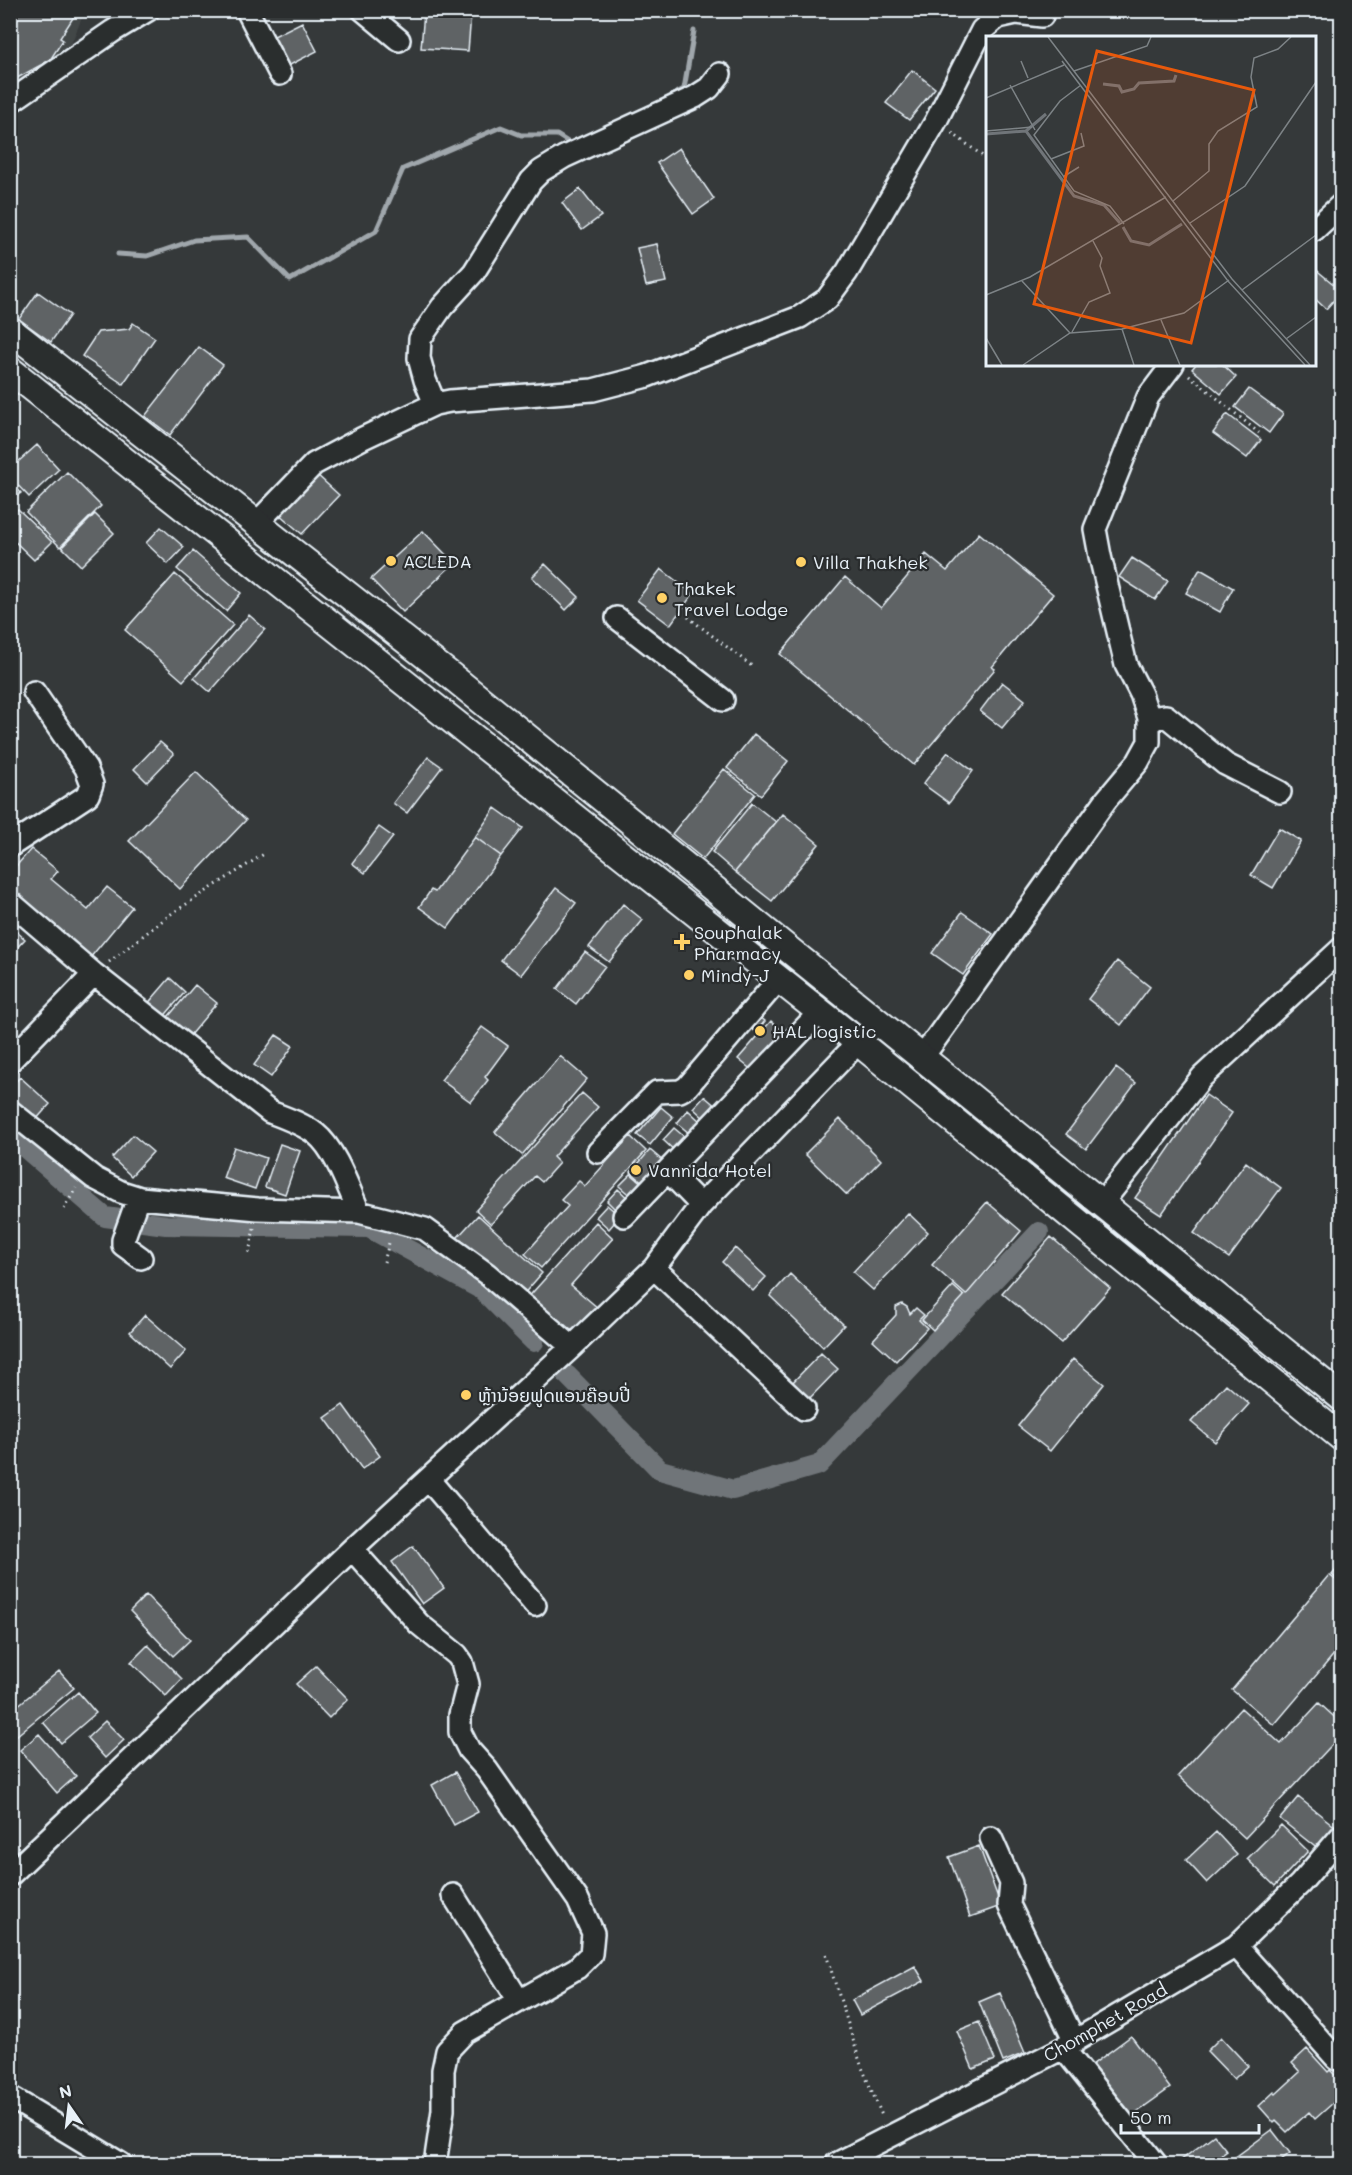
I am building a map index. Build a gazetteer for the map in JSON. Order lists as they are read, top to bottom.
{
  "streets": {
    "street": ["Chomphet Road"]
  },
  "places": {
    "other": [
      "ACLEDA",
      "Villa Thakhek",
      "Thakek Travel Lodge",
      "Mindy-J",
      "HAL logistic",
      "Vannida Hotel",
      "ຫຼ້ານ້ອຍຟູດແອນຄ໊ອບປີ່"
    ],
    "health": ["Souphalak Pharmacy"]
  },
  "scale_bar": "50 m",
  "north": "top"
}
